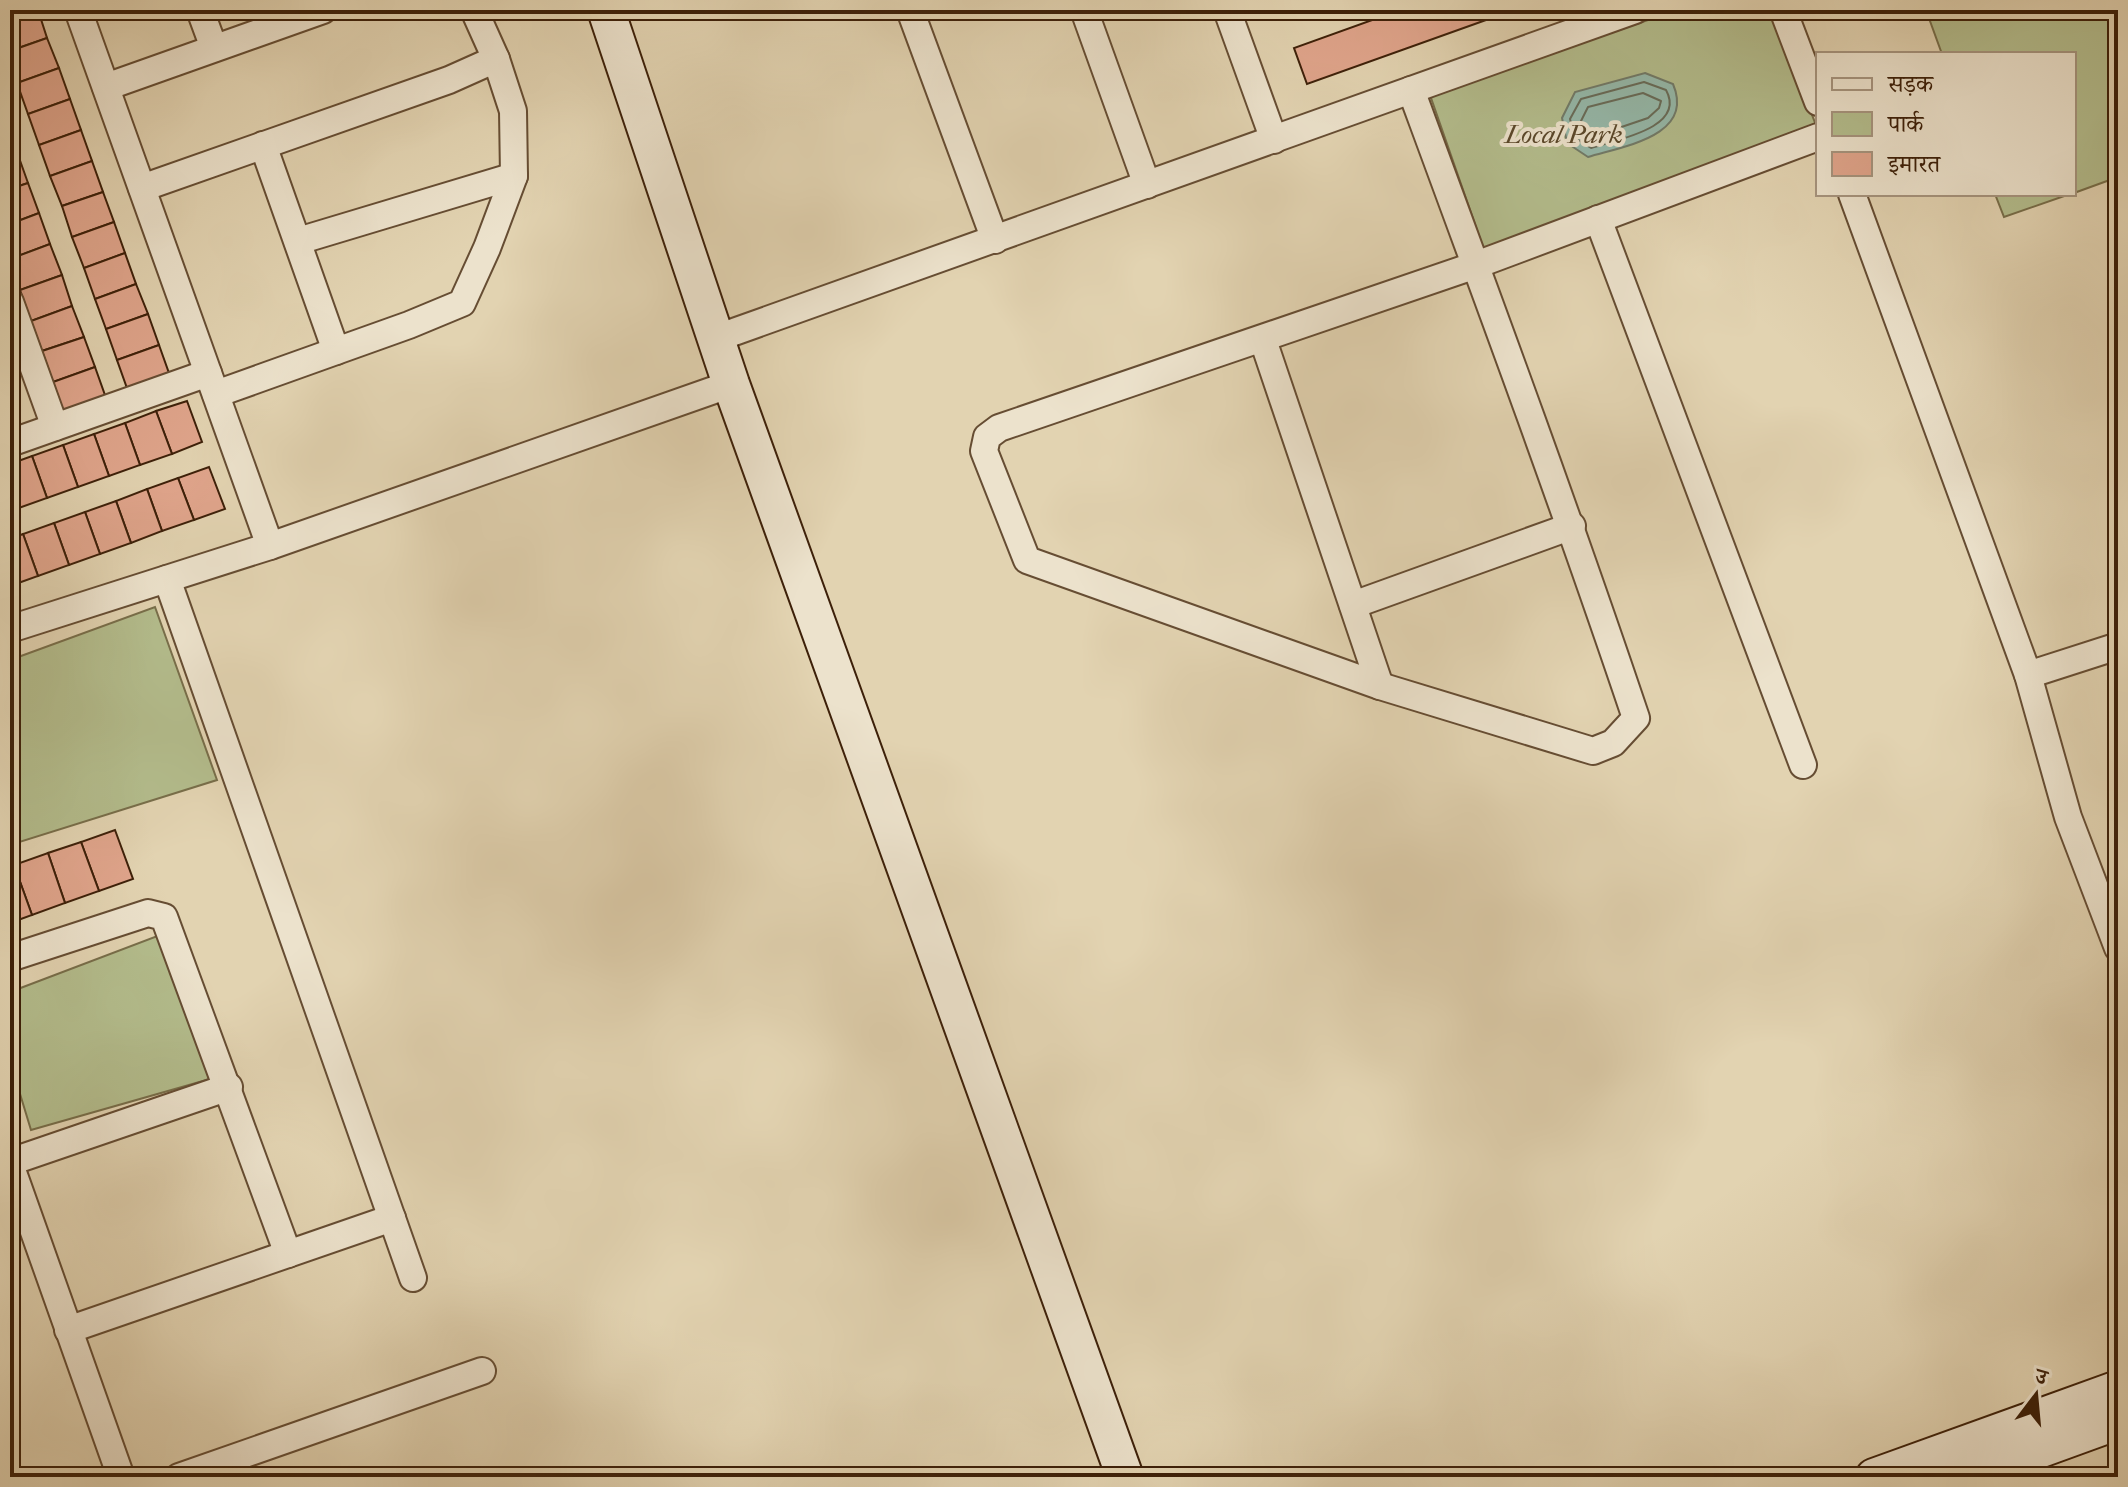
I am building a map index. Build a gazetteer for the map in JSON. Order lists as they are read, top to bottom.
{
  "parks": ["Local Park"],
  "legend": ["सड़क", "पार्क", "इमारत"],
  "north": "top"
}
